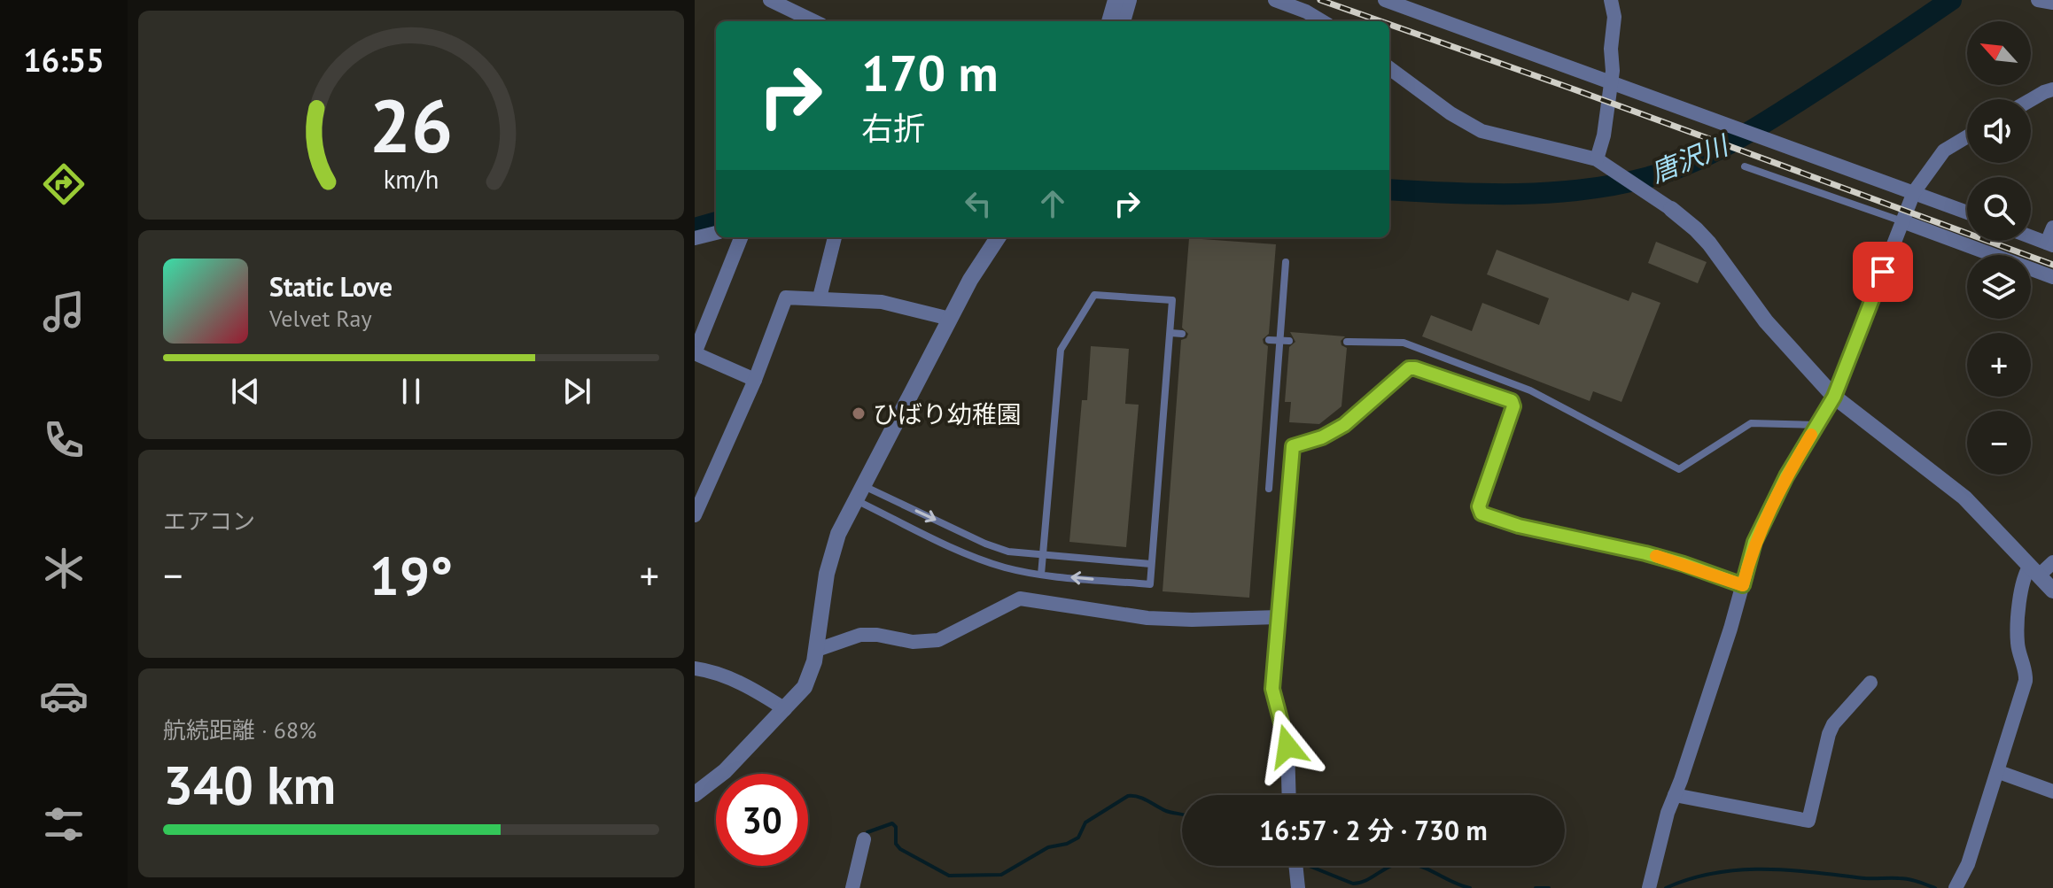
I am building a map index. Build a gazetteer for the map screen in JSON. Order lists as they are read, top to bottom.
{
  "water": ["唐沢川"],
  "places": ["ひばり幼稚園"],
  "north": "top left",
  "page": {
    "tabs": "16:55",
    "map_buttons": ["+", "−"],
    "turn": ["170 m", "右折"],
    "song": ["Static Love", "Velvet Ray"],
    "tile": [
      "エアコン",
      ["航続距離 · 68%", "340 km"]
    ],
    "heat": ["−", "19°", "+"],
    "limit": "30",
    "trip": "16:57 · 2 分 · 730 m",
    "gauge": ["26", "km/h"]
  }
}
